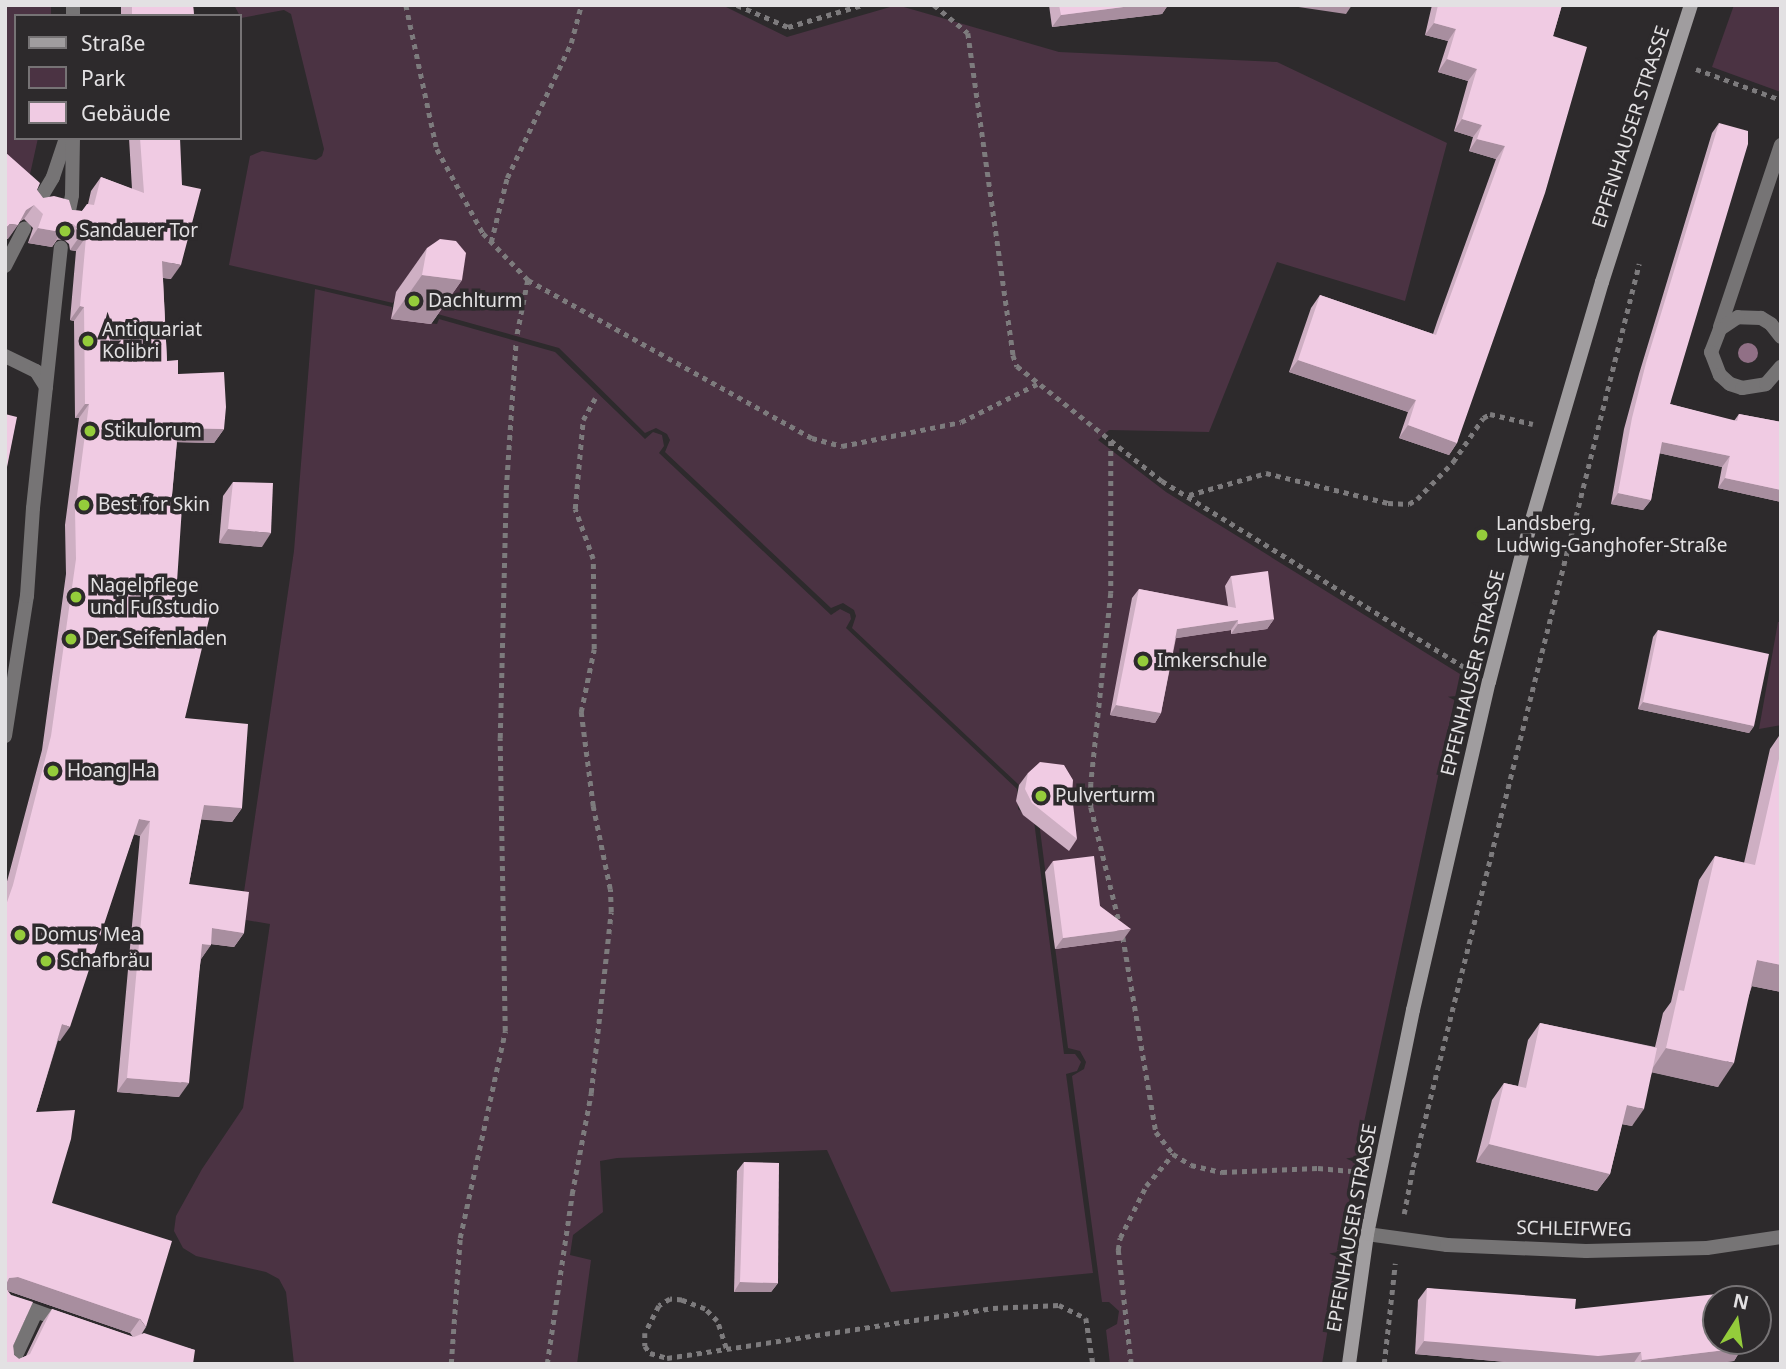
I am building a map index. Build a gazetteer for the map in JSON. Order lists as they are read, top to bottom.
{
  "streets": {
    "main road": ["EPFENHAUSER STRASSE"],
    "street": ["SCHLEIFWEG"]
  },
  "crossings": [
    ["EPFENHAUSER STRASSE", "SCHLEIFWEG"]
  ],
  "places": [
    "Sandauer Tor",
    "Dachlturm",
    "Antiquariat Kolibri",
    "Stikulorum",
    "Best for Skin",
    "Landsberg, Ludwig-Ganghofer-Straße",
    "Nagelpflege und Fußstudio",
    "Der Seifenladen",
    "Imkerschule",
    "Hoang Ha",
    "Pulverturm",
    "Domus Mea",
    "Schafbräu"
  ],
  "legend": ["Straße", "Park", "Gebäude"],
  "north": "top"
}
